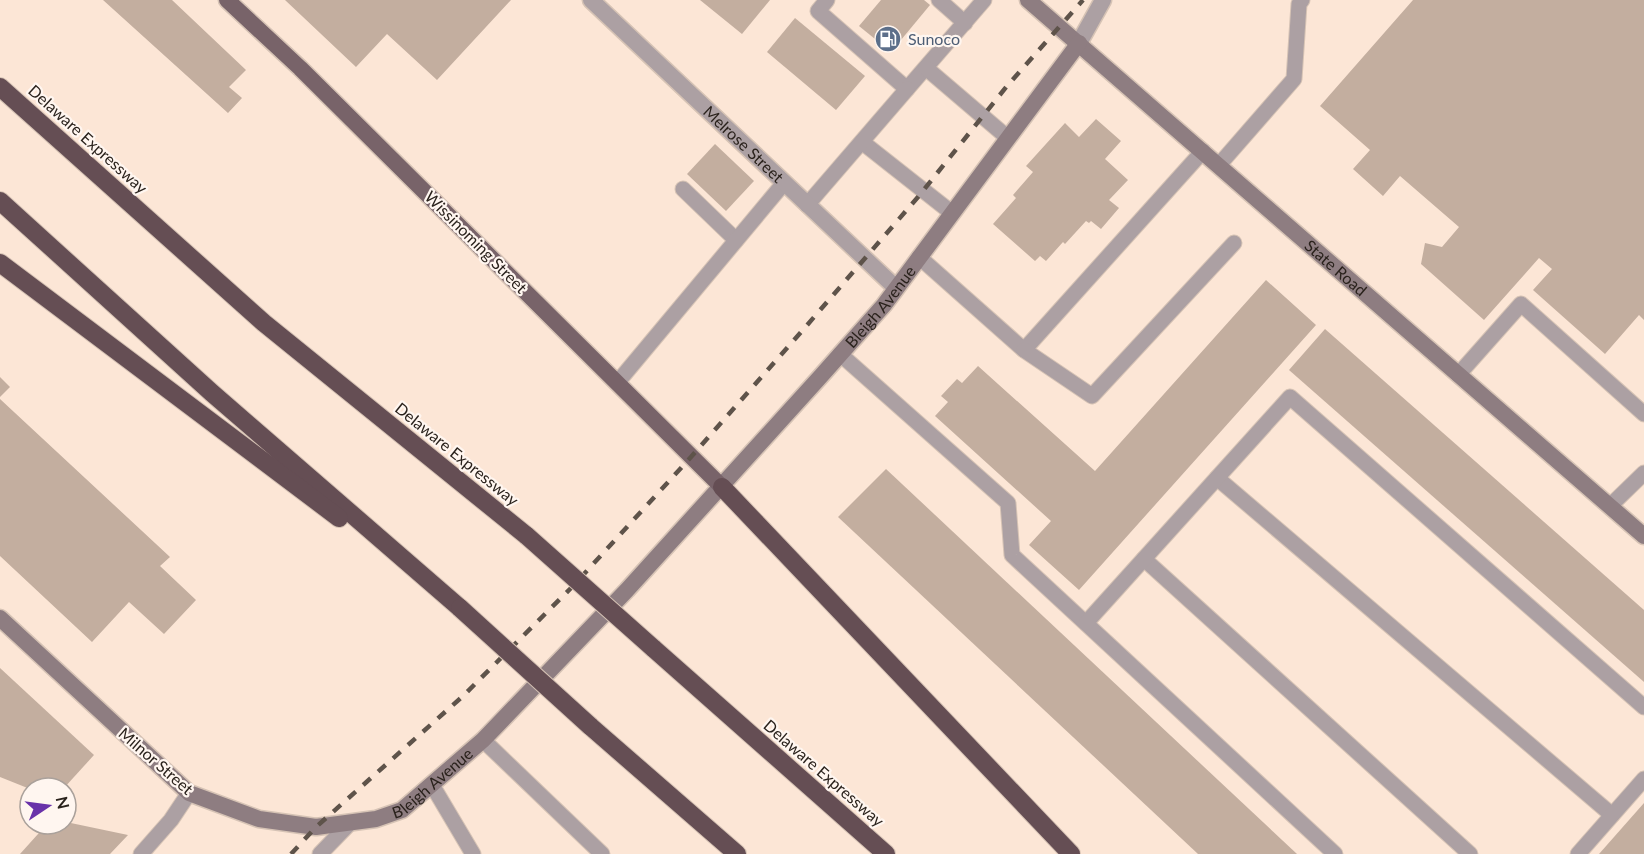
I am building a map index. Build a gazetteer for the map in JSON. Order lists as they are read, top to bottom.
{
  "streets": {
    "highway": ["Delaware Expressway"],
    "main road": [
      "Wissinoming Street",
      "State Road",
      "Bleigh Avenue",
      "Milnor Street"
    ],
    "street": ["Melrose Street"]
  },
  "crossings": [
    ["Melrose Street", "Bleigh Avenue"],
    ["Wissinoming Street", "Bleigh Avenue"],
    ["State Road", "Bleigh Avenue"],
    ["Bleigh Avenue", "Milnor Street"]
  ],
  "places": {
    "fuel station": ["Sunoco"]
  },
  "north": "right"
}
